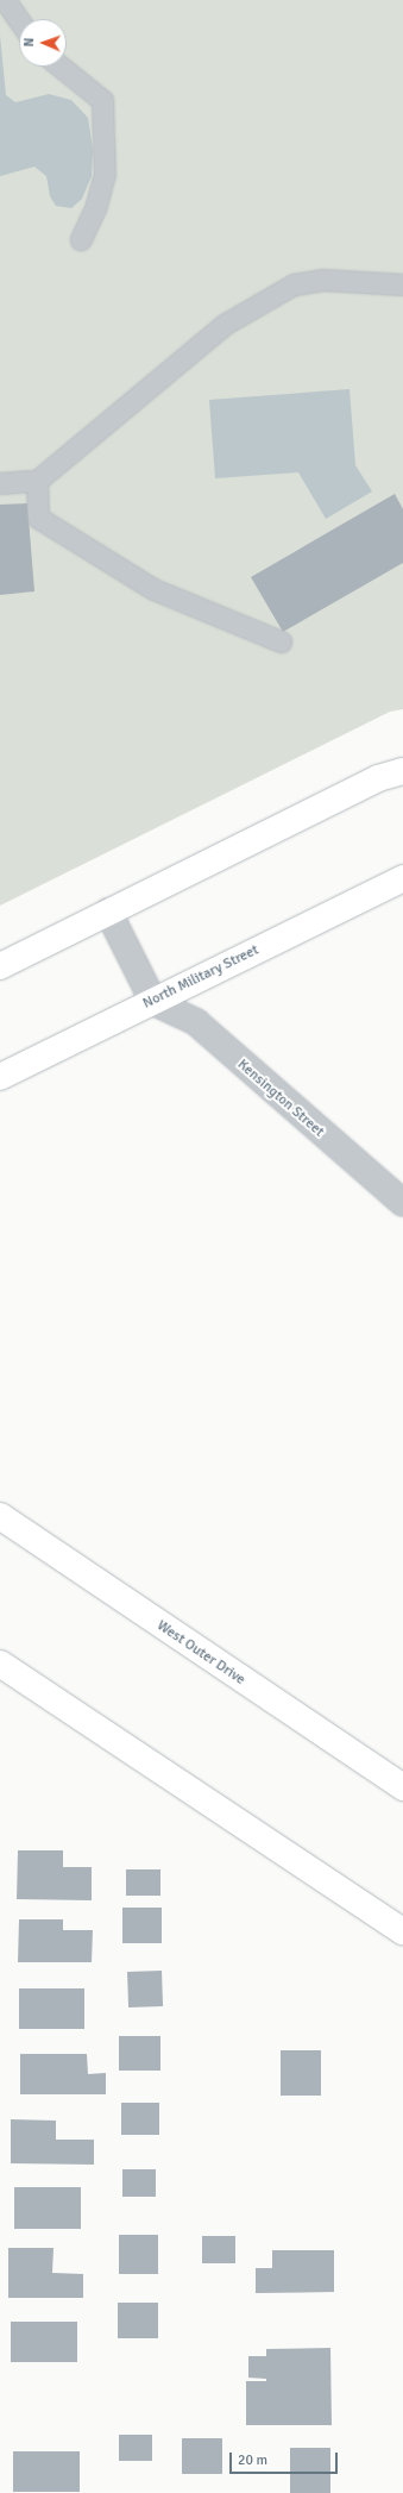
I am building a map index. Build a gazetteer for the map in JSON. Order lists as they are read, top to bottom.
{
  "streets": {
    "main road": ["North Military Street", "West Outer Drive"],
    "street": ["Kensington Street"]
  },
  "crossings": [
    ["North Military Street", "Kensington Street"]
  ],
  "scale_bar": "20 m",
  "north": "left"
}
